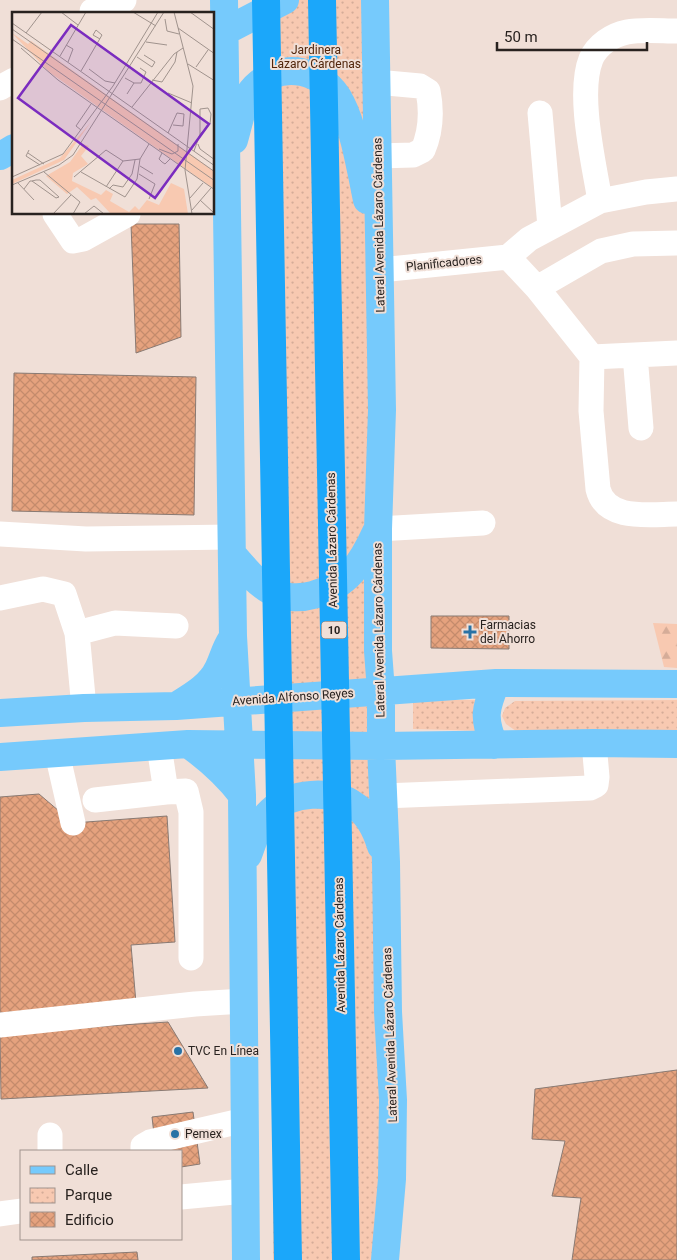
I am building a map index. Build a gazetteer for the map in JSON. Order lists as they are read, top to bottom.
{
  "streets": {
    "highway": ["Avenida Lázaro Cárdenas", "10"],
    "main road": ["Lateral Avenida Lázaro Cárdenas", "Avenida Alfonso Reyes"],
    "lane": ["Planificadores"]
  },
  "crossings": [
    ["Lateral Avenida Lázaro Cárdenas", "Planificadores"],
    ["Lateral Avenida Lázaro Cárdenas", "Avenida Alfonso Reyes"]
  ],
  "parks": ["Jardinera Lázaro Cárdenas"],
  "places": {
    "health": ["Farmacias del Ahorro"],
    "other": ["TVC En Línea", "Pemex"]
  },
  "legend": ["Calle", "Parque", "Edificio"],
  "scale_bar": "50 m"
}
